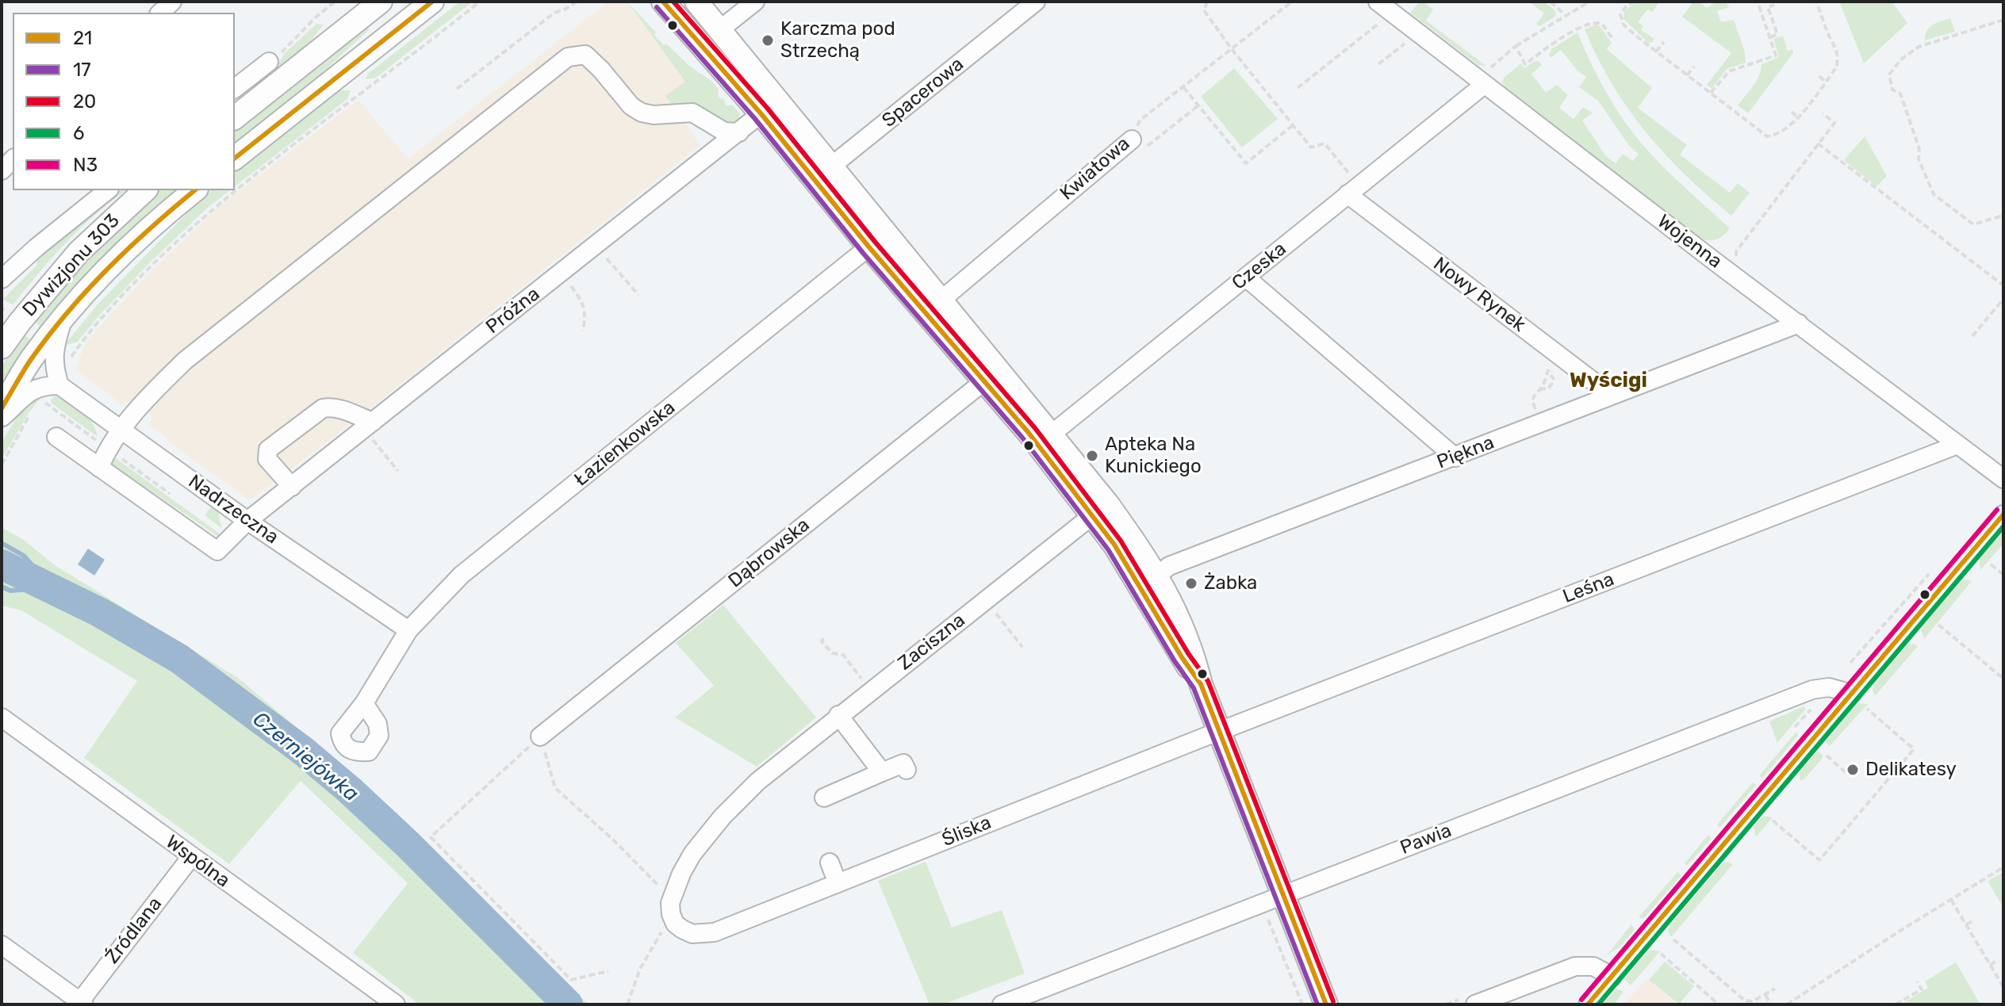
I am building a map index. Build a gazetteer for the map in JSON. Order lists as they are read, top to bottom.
{
  "streets": {
    "main road": ["Dywizjonu 303"],
    "street": [
      "Spacerowa",
      "Kwiatowa",
      "Wojenna",
      "Czeska",
      "Nowy Rynek",
      "Próżna",
      "Łazienkowska",
      "Piękna",
      "Nadrzeczna",
      "Dąbrowska",
      "Leśna",
      "Zaciszna",
      "Śliska",
      "Pawia",
      "Wspólna",
      "Źródlana"
    ]
  },
  "crossings": [
    ["Wojenna", "Czeska"],
    ["Wojenna", "Piękna"],
    ["Wojenna", "Leśna"],
    ["Czeska", "Nowy Rynek"],
    ["Nowy Rynek", "Piękna"],
    ["Próżna", "Nadrzeczna"],
    ["Łazienkowska", "Nadrzeczna"],
    ["Leśna", "Śliska"],
    ["Wspólna", "Źródlana"]
  ],
  "districts": ["Wyścigi"],
  "water": ["Czerniejówka"],
  "places": [
    "Karczma pod Strzechą",
    "Apteka Na Kunickiego",
    "Żabka",
    "Delikatesy"
  ],
  "lines": [
    "transit line 21",
    "transit line 20",
    "transit line 17",
    "transit line N3",
    "transit line 6"
  ],
  "legend": [
    "21",
    "17",
    "20",
    "6",
    "N3"
  ]
}
